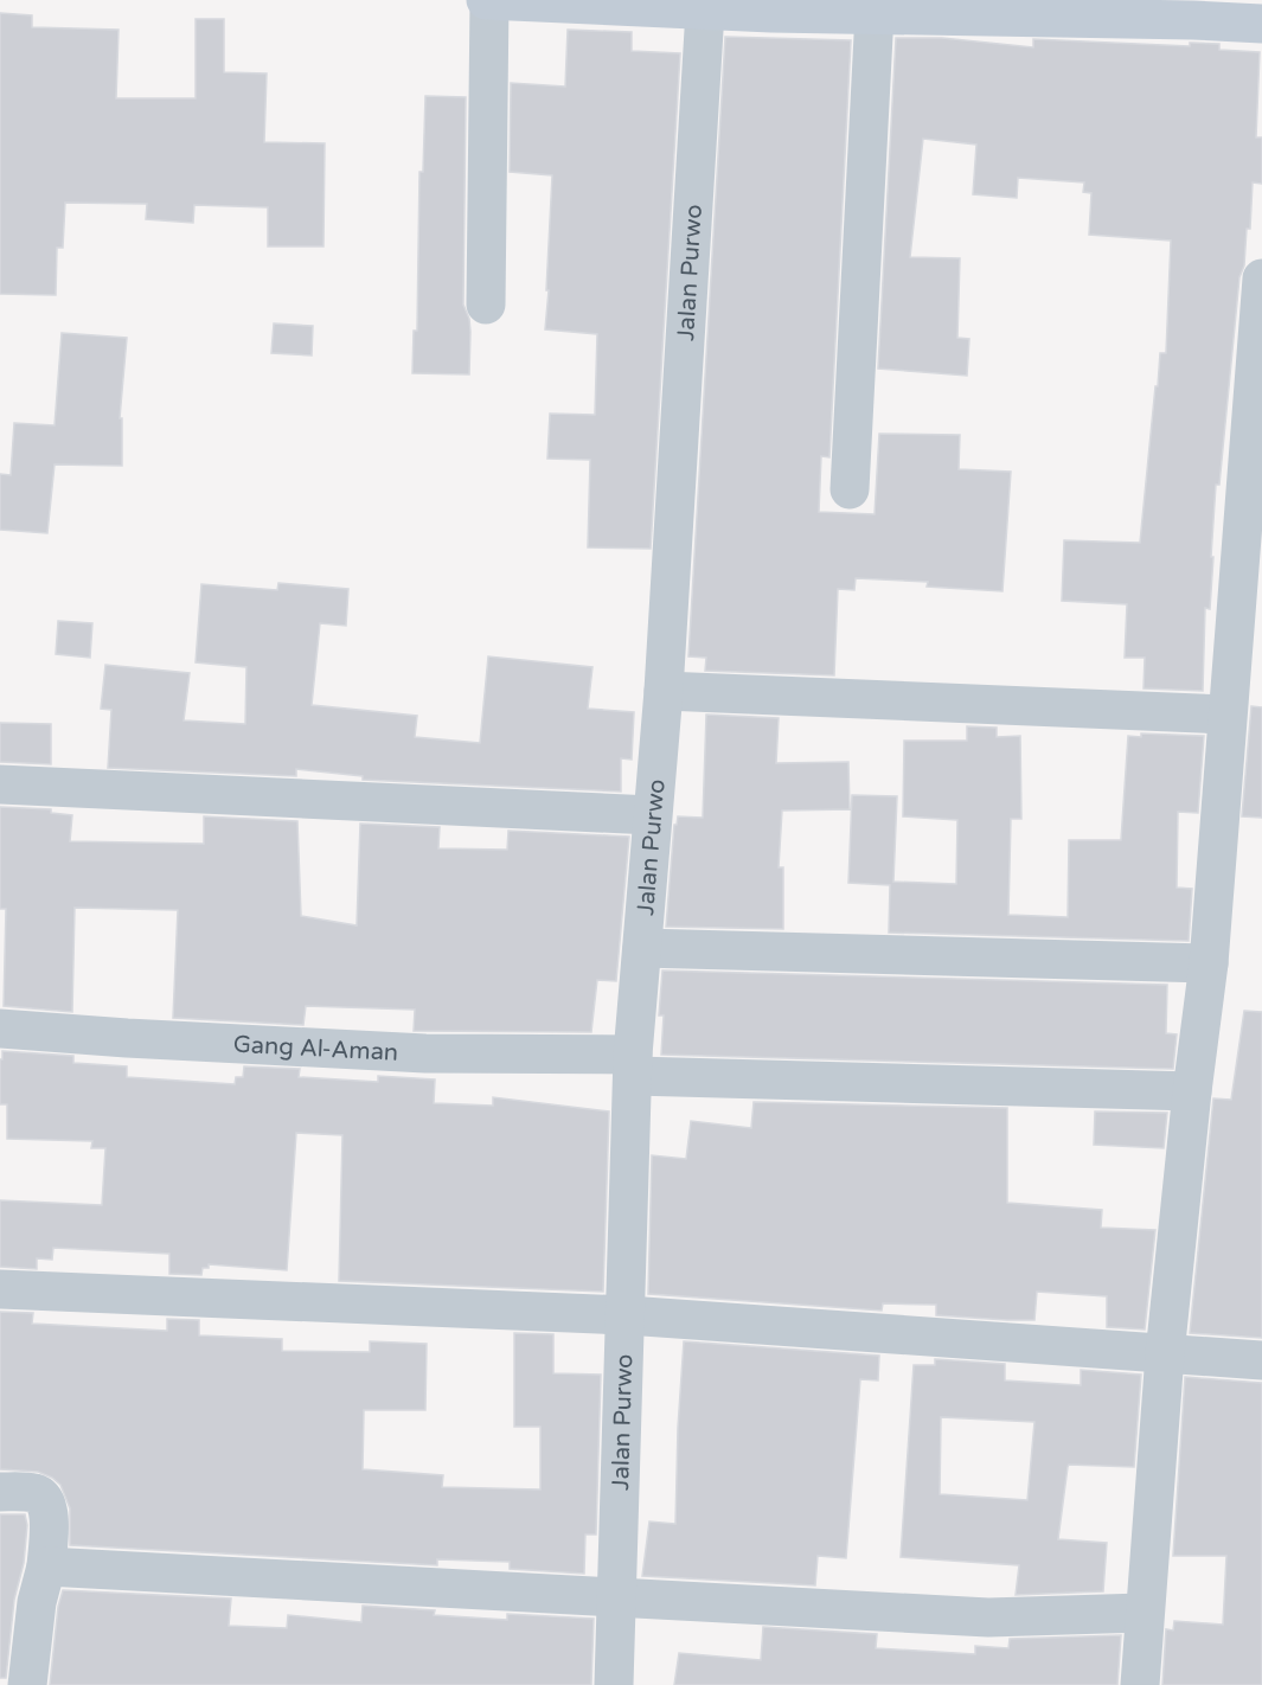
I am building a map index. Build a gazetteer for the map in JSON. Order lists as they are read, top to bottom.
{
  "streets": {
    "street": ["Jalan Purwo", "Gang Al-Aman"]
  },
  "crossings": [
    ["Jalan Purwo", "Gang Al-Aman"]
  ]
}
